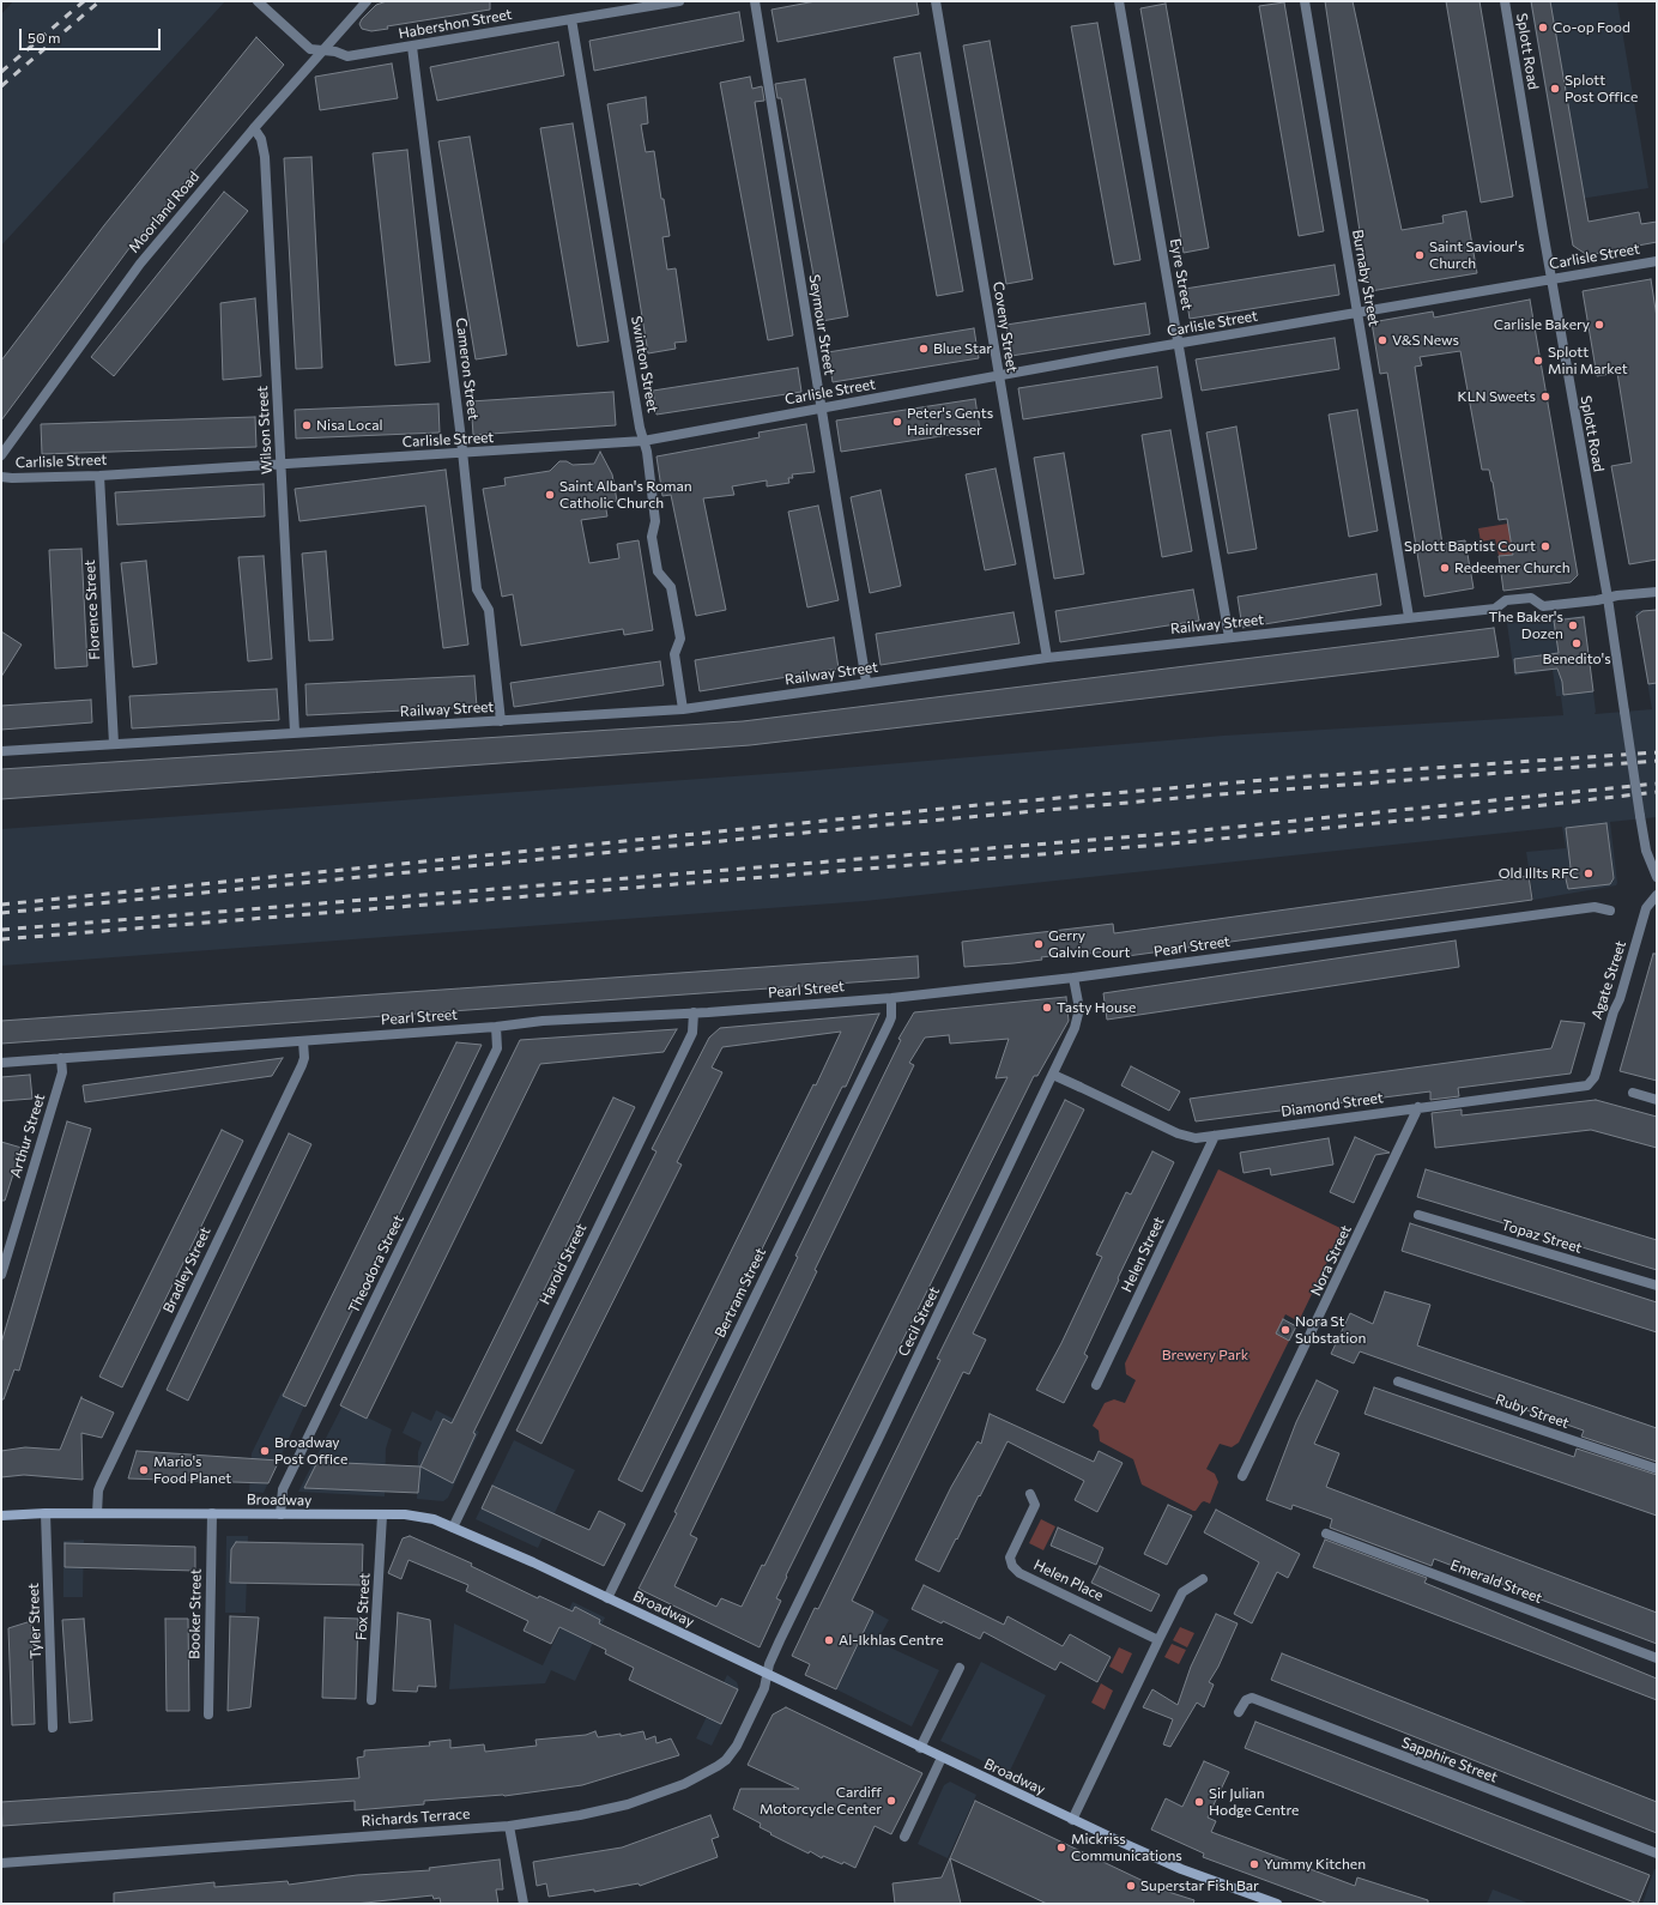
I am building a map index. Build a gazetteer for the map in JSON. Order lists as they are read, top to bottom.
{
  "streets": {
    "main road": ["Broadway"],
    "street": [
      "Habershon Street",
      "Splott Road",
      "Moorland Road",
      "Carlisle Street",
      "Eyre Street",
      "Burnaby Street",
      "Seymour Street",
      "Coveny Street",
      "Swinton Street",
      "Cameron Street",
      "Wilson Street",
      "Florence Street",
      "Railway Street",
      "Pearl Street",
      "Agate Street",
      "Diamond Street",
      "Arthur Street",
      "Topaz Street",
      "Helen Street",
      "Nora Street",
      "Theodora Street",
      "Harold Street",
      "Bradley Street",
      "Bertram Street",
      "Cecil Street",
      "Ruby Street",
      "Helen Place",
      "Emerald Street",
      "Fox Street",
      "Booker Street",
      "Tyler Street",
      "Sapphire Street",
      "Richards Terrace"
    ]
  },
  "crossings": [
    ["Habershon Street", "Moorland Road"],
    ["Habershon Street", "Swinton Street"],
    ["Habershon Street", "Cameron Street"],
    ["Splott Road", "Carlisle Street"],
    ["Splott Road", "Railway Street"],
    ["Moorland Road", "Wilson Street"],
    ["Carlisle Street", "Eyre Street"],
    ["Carlisle Street", "Burnaby Street"],
    ["Carlisle Street", "Seymour Street"],
    ["Carlisle Street", "Coveny Street"],
    ["Carlisle Street", "Swinton Street"],
    ["Carlisle Street", "Cameron Street"],
    ["Carlisle Street", "Wilson Street"],
    ["Carlisle Street", "Florence Street"],
    ["Eyre Street", "Railway Street"],
    ["Burnaby Street", "Railway Street"],
    ["Seymour Street", "Railway Street"],
    ["Coveny Street", "Railway Street"],
    ["Swinton Street", "Railway Street"],
    ["Cameron Street", "Railway Street"],
    ["Wilson Street", "Railway Street"],
    ["Florence Street", "Railway Street"],
    ["Pearl Street", "Arthur Street"],
    ["Pearl Street", "Theodora Street"],
    ["Pearl Street", "Harold Street"],
    ["Pearl Street", "Bradley Street"],
    ["Pearl Street", "Bertram Street"],
    ["Pearl Street", "Cecil Street"],
    ["Agate Street", "Diamond Street"],
    ["Diamond Street", "Helen Street"],
    ["Diamond Street", "Nora Street"],
    ["Diamond Street", "Cecil Street"],
    ["Theodora Street", "Broadway"],
    ["Harold Street", "Broadway"],
    ["Bradley Street", "Broadway"],
    ["Bertram Street", "Broadway"],
    ["Cecil Street", "Broadway"],
    ["Cecil Street", "Richards Terrace"],
    ["Broadway", "Fox Street"],
    ["Broadway", "Booker Street"],
    ["Broadway", "Tyler Street"],
    ["Broadway", "Richards Terrace"]
  ],
  "parks": ["Brewery Park"],
  "places": [
    "Co-op Food",
    "Splott Post Office",
    "Saint Saviour's Church",
    "Carlisle Bakery",
    "V&S News",
    "Blue Star",
    "Splott Mini Market",
    "KLN Sweets",
    "Peter's Gents Hairdresser",
    "Nisa Local",
    "Saint Alban's Roman Catholic Church",
    "Splott Baptist Court",
    "Redeemer Church",
    "The Baker's Dozen",
    "Benedito's",
    "Old Illts RFC",
    "Gerry Galvin Court",
    "Tasty House",
    "Nora St Substation",
    "Broadway Post Office",
    "Mario's Food Planet",
    "Al-Ikhlas Centre",
    "Cardiff Motorcycle Center",
    "Sir Julian Hodge Centre",
    "Mickriss Communications",
    "Yummy Kitchen",
    "Superstar Fish Bar"
  ],
  "scale_bar": "50 m"
}
